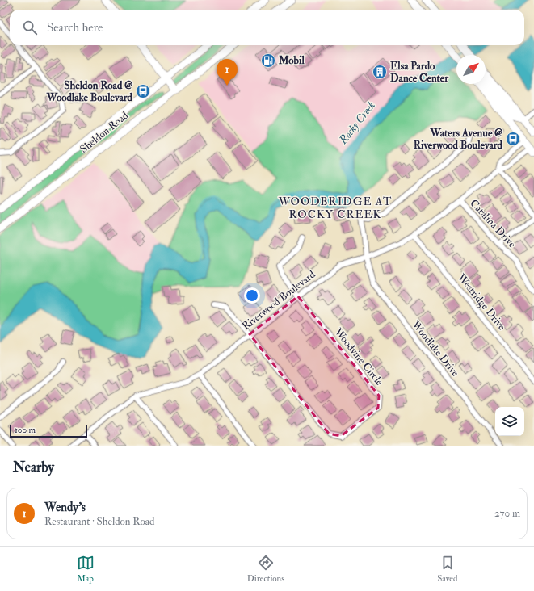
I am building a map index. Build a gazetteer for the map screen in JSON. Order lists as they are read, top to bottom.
{
  "streets": {
    "main road": ["Sheldon Road"],
    "street": [
      "Catalina Drive",
      "Riverwood Boulevard",
      "Westridge Drive",
      "Woodlake Drive",
      "Woodvine Circle"
    ]
  },
  "crossings": [
    ["Catalina Drive", "Riverwood Boulevard"],
    ["Riverwood Boulevard", "Westridge Drive"],
    ["Riverwood Boulevard", "Woodlake Drive"],
    ["Riverwood Boulevard", "Woodvine Circle"]
  ],
  "districts": ["WOODBRIDGE AT ROCKY CREEK"],
  "water": ["Rocky Creek"],
  "places": {
    "fuel station": ["Mobil"],
    "building": ["Elsa Pardo Dance Center"],
    "bus stop": ["Sheldon Road @ Woodlake Boulevard", "Waters Avenue @ Riverwood Boulevard"]
  },
  "scale_bar": "100 m",
  "north": "top right",
  "page": {
    "search": "Search here",
    "pins": "1",
    "scale": "100 m",
    "heading": "Nearby",
    "list": [
      {
        "mark": "1",
        "name": "Wendy's",
        "note": "Restaurant · Sheldon Road",
        "value": "270 m"
      }
    ],
    "nav": ["Map", "Directions", "Saved"]
  }
}
